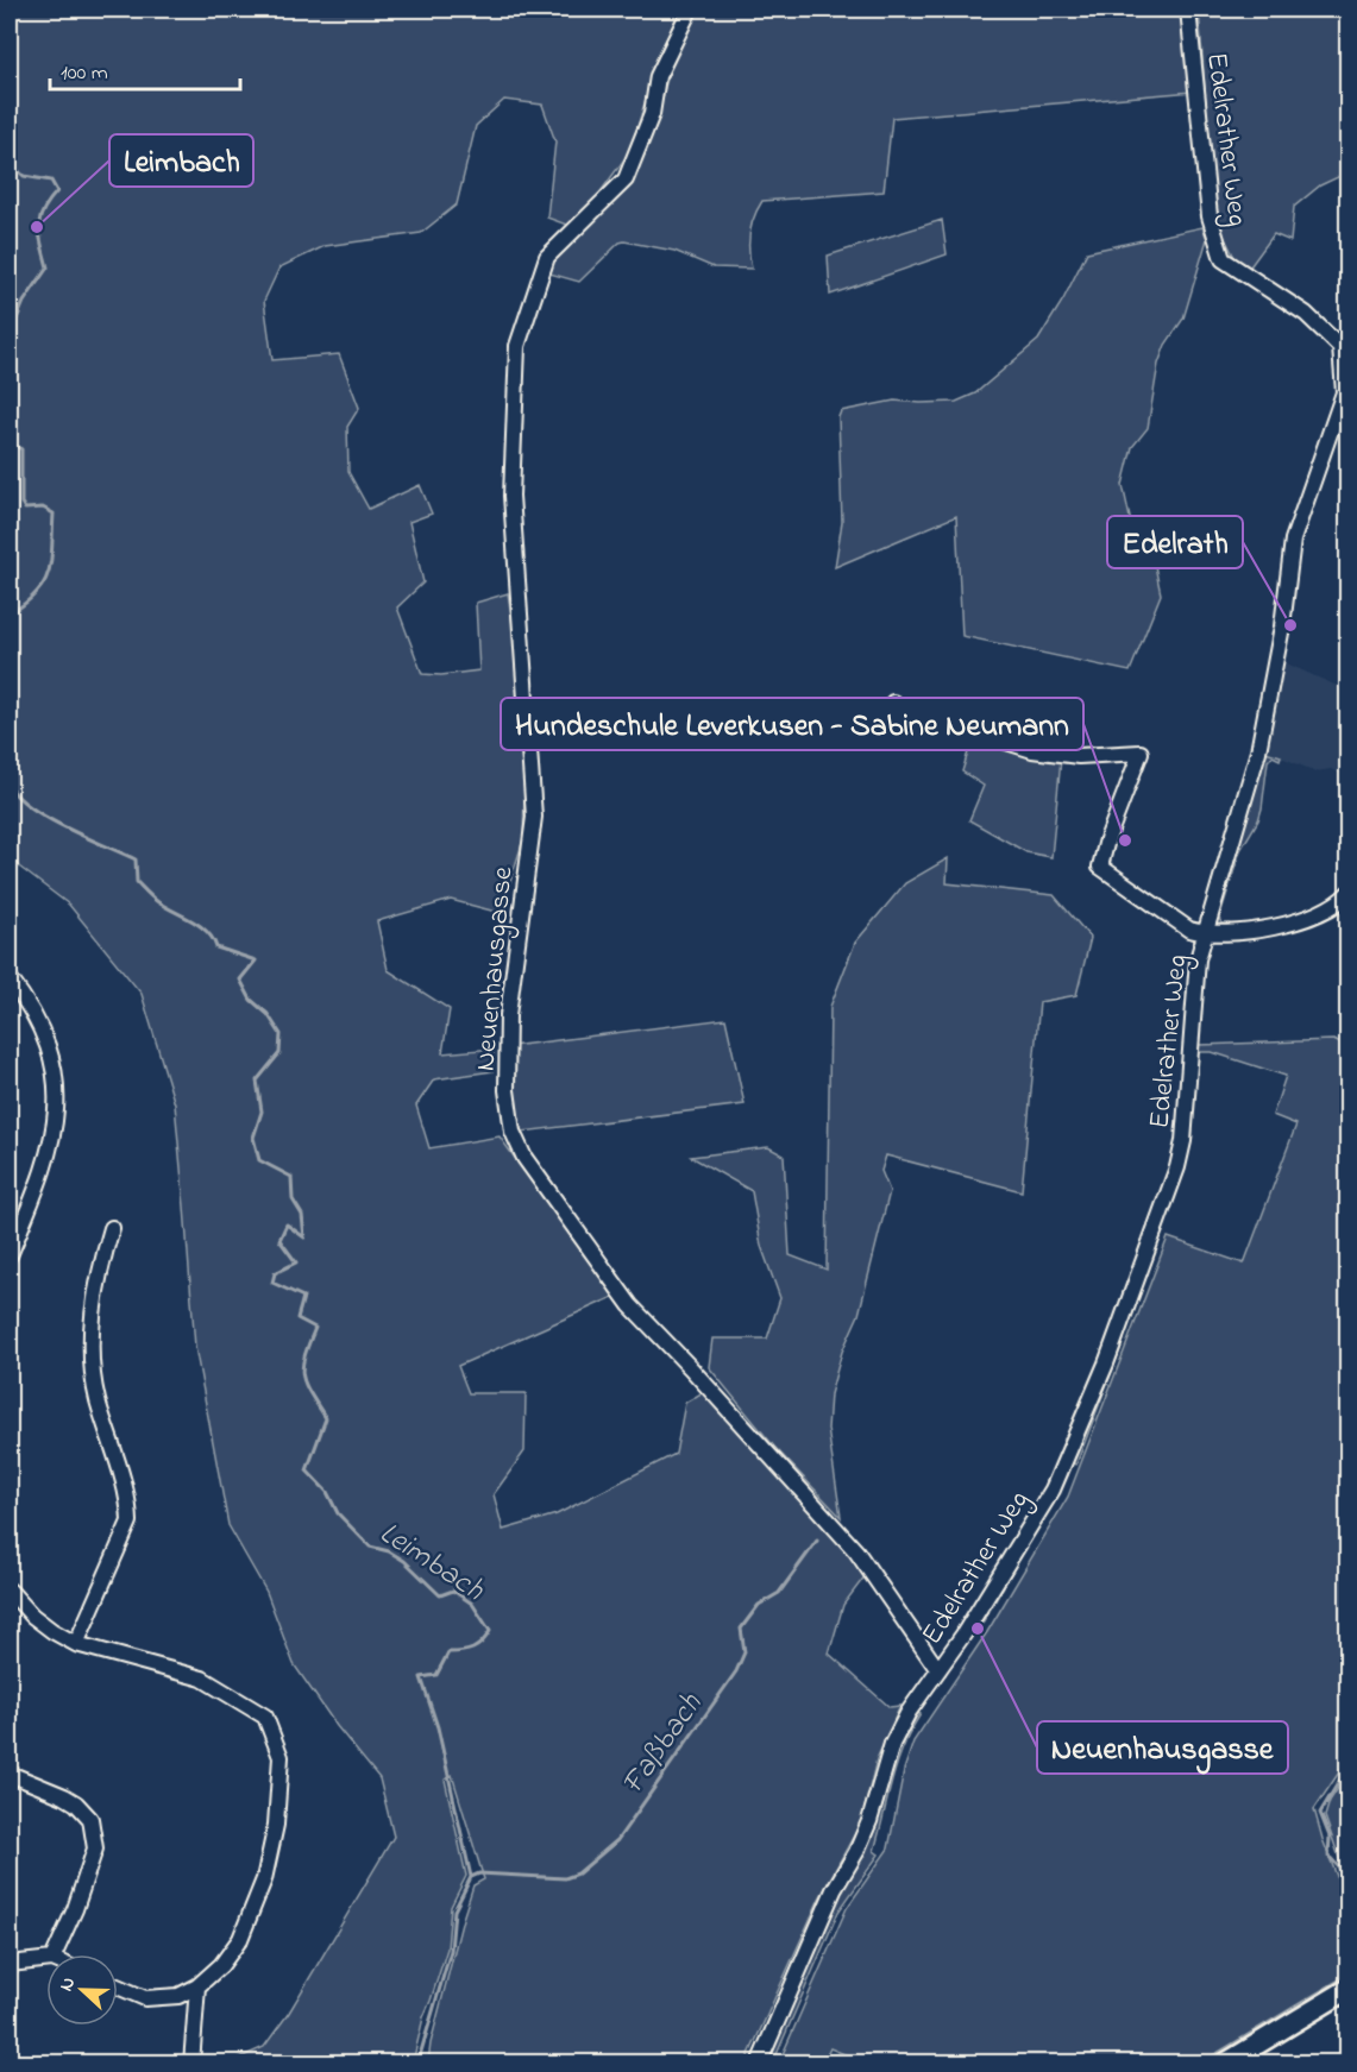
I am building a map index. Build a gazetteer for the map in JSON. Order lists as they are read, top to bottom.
{
  "streets": {
    "street": ["Edelrather Weg", "Neuenhausgasse"]
  },
  "crossings": [
    ["Edelrather Weg", "Neuenhausgasse"]
  ],
  "water": ["Leimbach", "Faßbach"],
  "places": [
    "Leimbach",
    "Edelrath",
    "Hundeschule Leverkusen - Sabine Neumann",
    "Neuenhausgasse"
  ],
  "scale_bar": "100 m",
  "north": "left"
}
